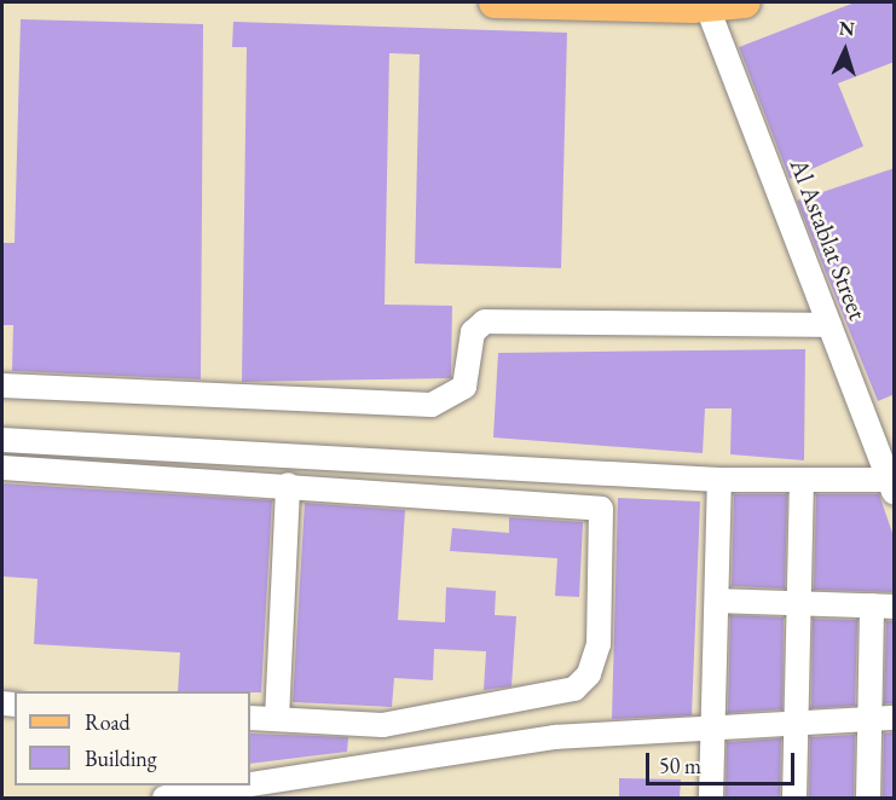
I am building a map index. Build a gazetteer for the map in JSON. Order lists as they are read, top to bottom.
{
  "streets": {
    "street": ["Al Astablat Street"]
  },
  "legend": ["Road", "Building"],
  "scale_bar": "50 m",
  "north": "top"
}
